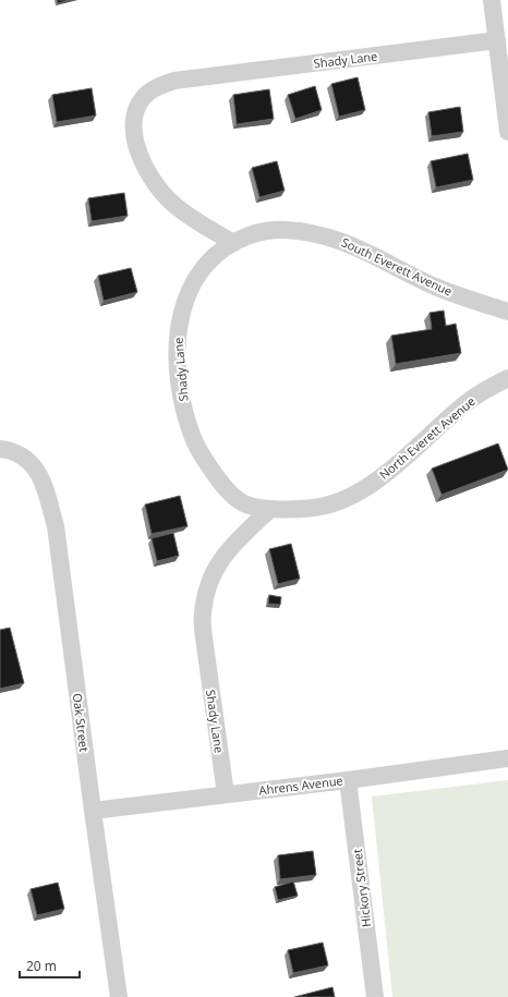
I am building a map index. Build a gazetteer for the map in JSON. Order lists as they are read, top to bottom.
{
  "streets": {
    "street": [
      "Shady Lane",
      "South Everett Avenue",
      "North Everett Avenue",
      "Oak Street",
      "Ahrens Avenue",
      "Hickory Street"
    ]
  },
  "crossings": [
    ["Shady Lane", "South Everett Avenue"],
    ["Shady Lane", "North Everett Avenue"],
    ["Shady Lane", "Ahrens Avenue"],
    ["Oak Street", "Ahrens Avenue"],
    ["Ahrens Avenue", "Hickory Street"]
  ],
  "scale_bar": "20 m"
}
